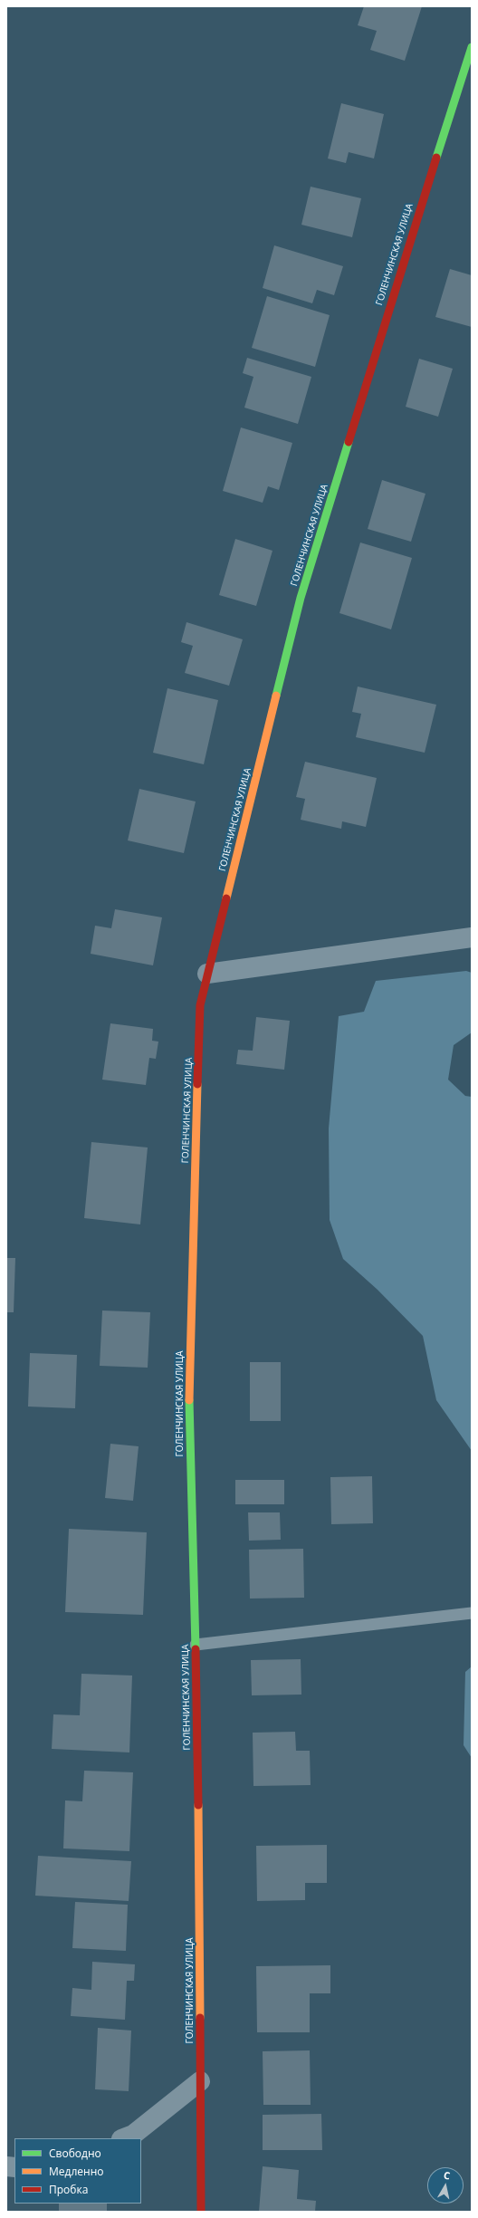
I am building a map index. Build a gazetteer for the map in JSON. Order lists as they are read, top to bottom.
{
  "streets": {
    "street": ["ГОЛЕНЧИНСКАЯ УЛИЦА"]
  },
  "legend": ["Свободно", "Медленно", "Пробка"],
  "north": "top"
}
